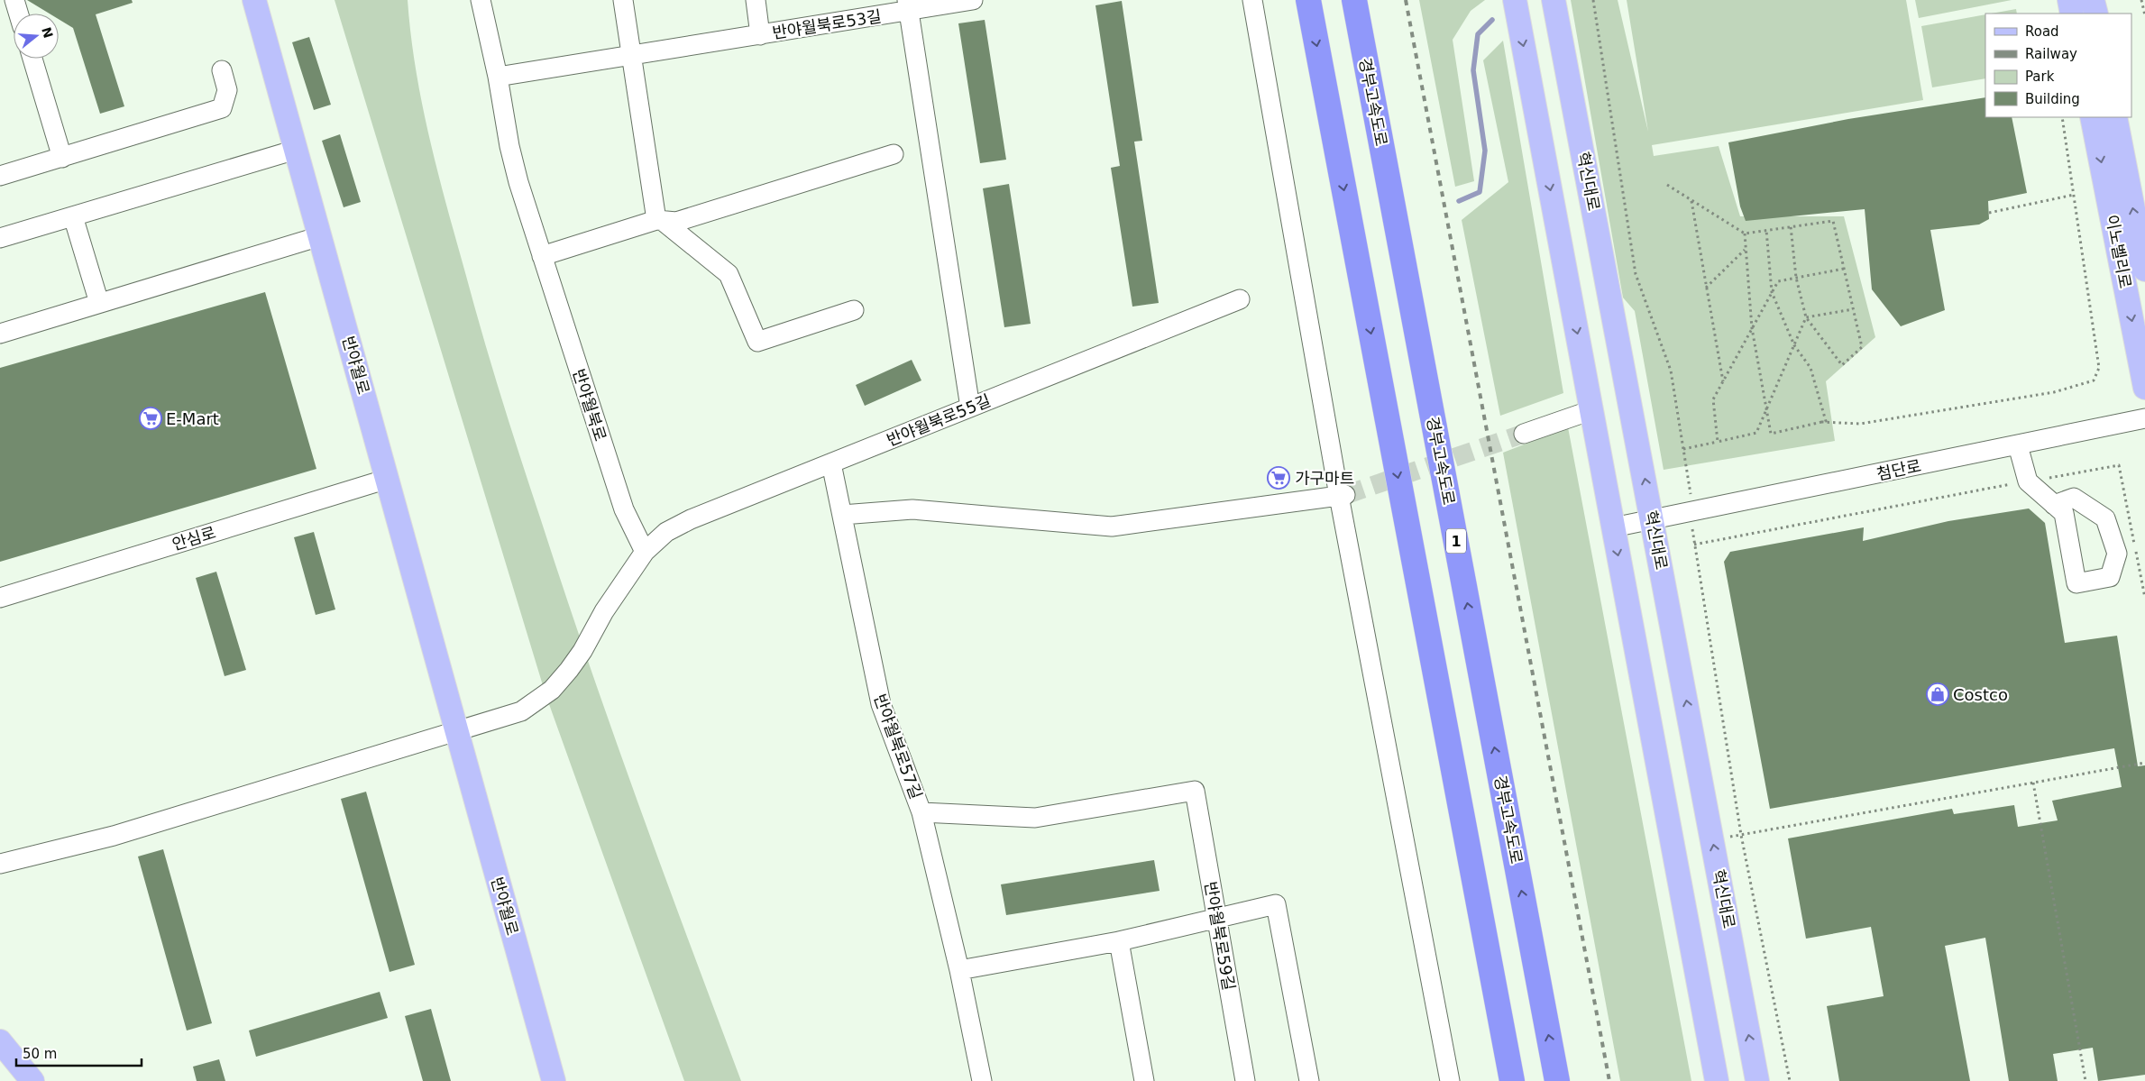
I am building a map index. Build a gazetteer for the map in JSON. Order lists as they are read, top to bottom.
{
  "streets": {
    "highway": ["경부고속도로", "1"],
    "main road": ["혁신대로", "이노벨리로", "반야월로"],
    "street": [
      "반야월북로53길",
      "반야월북로",
      "반야월북로55길",
      "첨단로",
      "안심로",
      "반야월북로57길",
      "반야월북로59길"
    ]
  },
  "crossings": [
    ["반야월북로53길", "반야월북로"],
    ["혁신대로", "첨단로"],
    ["반야월로", "안심로"],
    ["반야월북로", "반야월북로55길"],
    ["반야월북로55길", "반야월북로57길"],
    ["반야월북로57길", "반야월북로59길"]
  ],
  "places": {
    "supermarket": ["E-Mart", "가구마트"],
    "shop": ["Costco"]
  },
  "legend": [
    "Road",
    "Railway",
    "Park",
    "Building"
  ],
  "scale_bar": "50 m",
  "north": "right"
}
